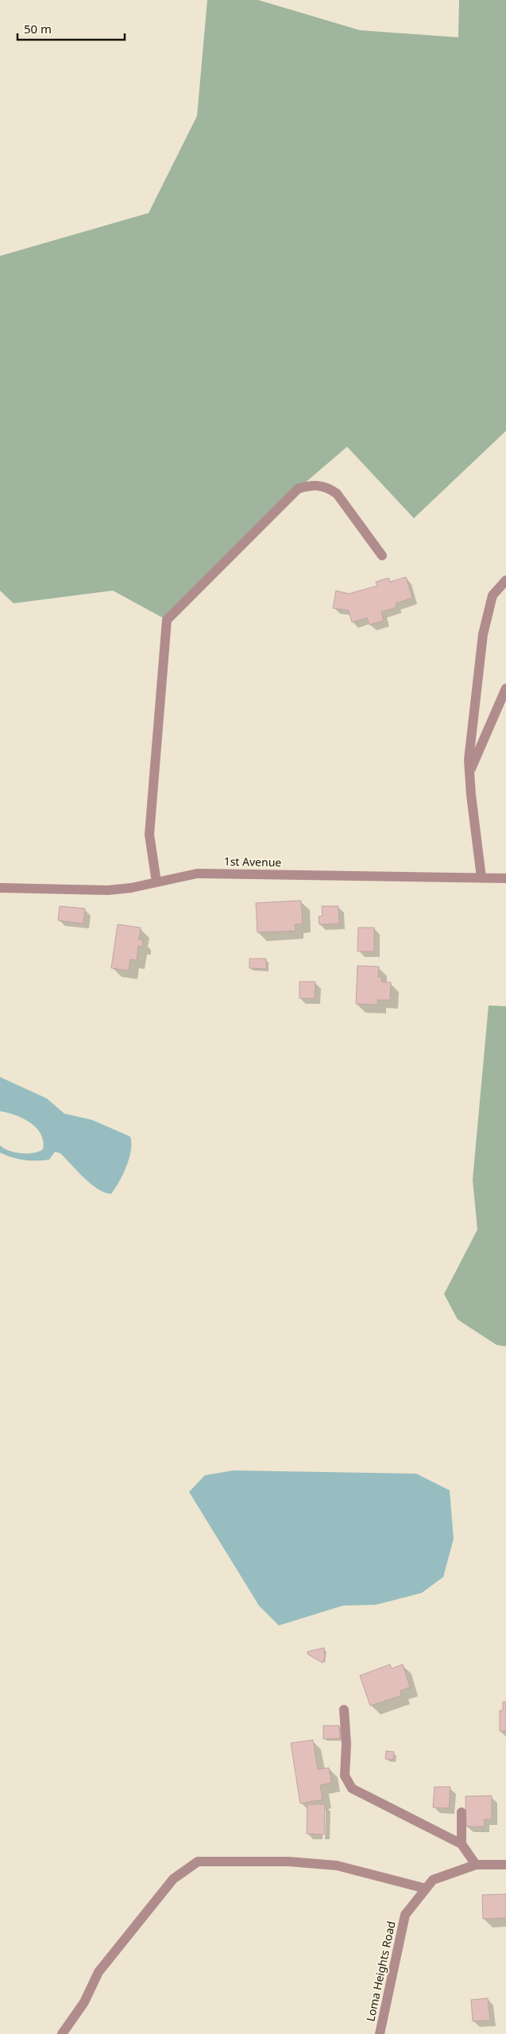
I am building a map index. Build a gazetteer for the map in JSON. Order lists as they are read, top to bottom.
{
  "streets": {
    "street": ["1st Avenue", "Loma Heights Road"]
  },
  "scale_bar": "50 m"
}
